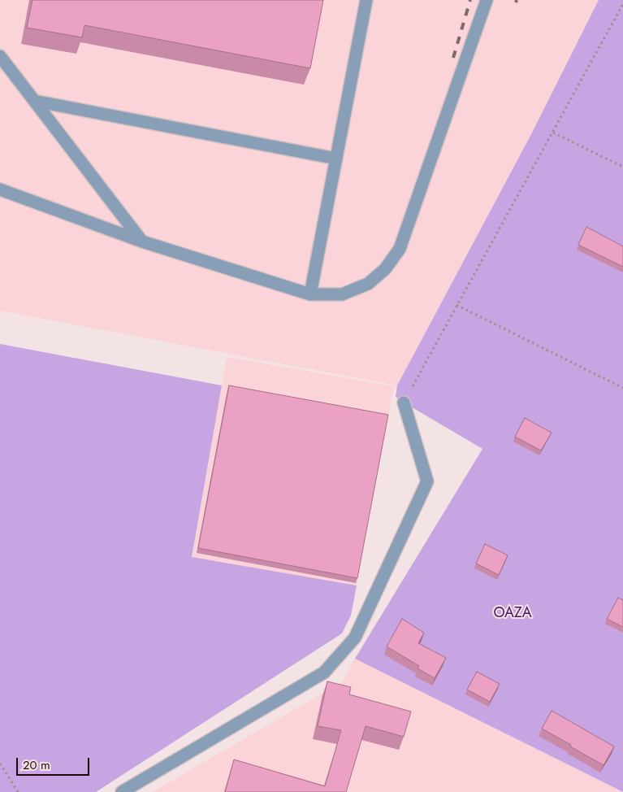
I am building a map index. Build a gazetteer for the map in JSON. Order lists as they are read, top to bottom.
{
  "parks": ["OAZA"],
  "scale_bar": "20 m"
}
